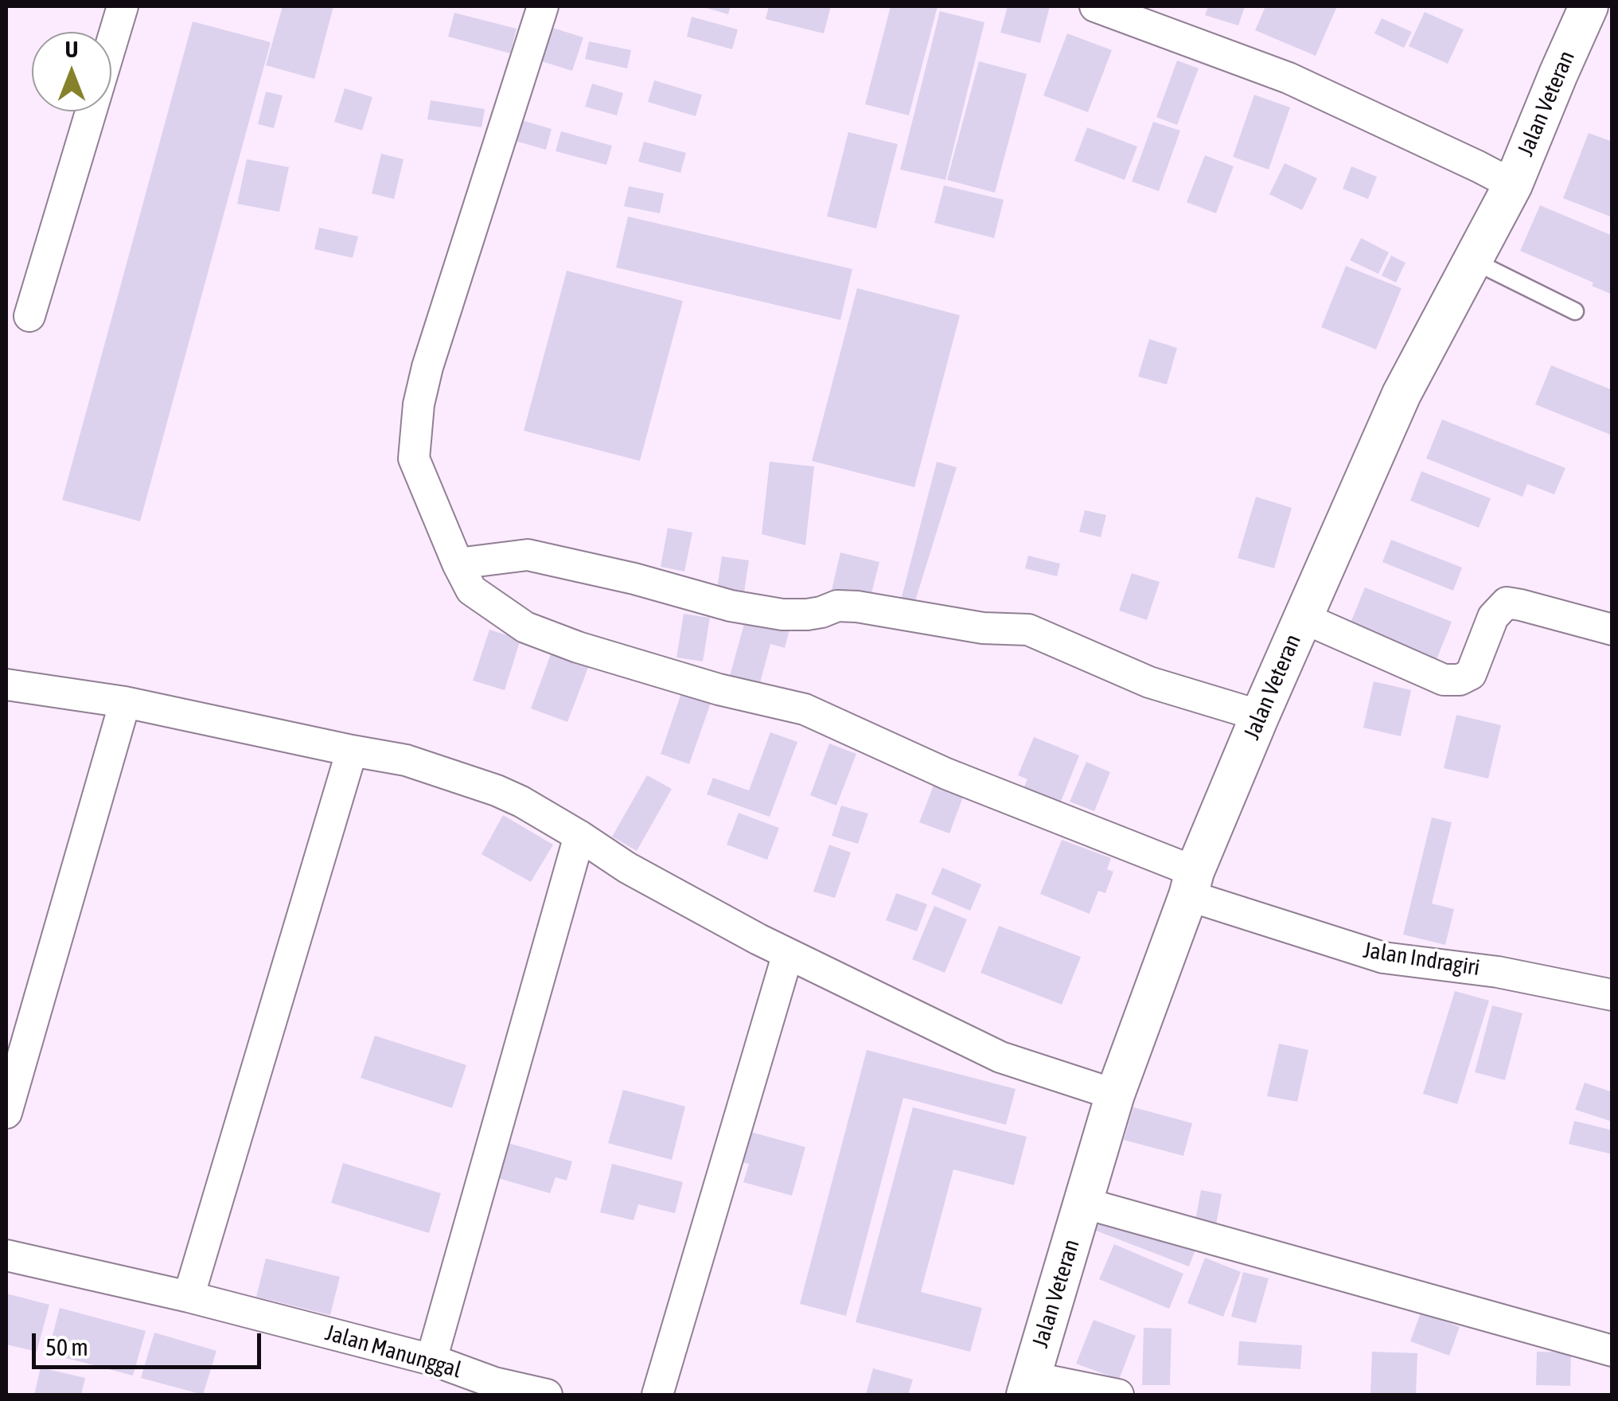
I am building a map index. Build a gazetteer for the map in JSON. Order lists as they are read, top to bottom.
{
  "streets": {
    "street": ["Jalan Veteran", "Jalan Indragiri", "Jalan Manunggal"]
  },
  "crossings": [
    ["Jalan Veteran", "Jalan Indragiri"]
  ],
  "scale_bar": "50 m",
  "north": "top"
}
